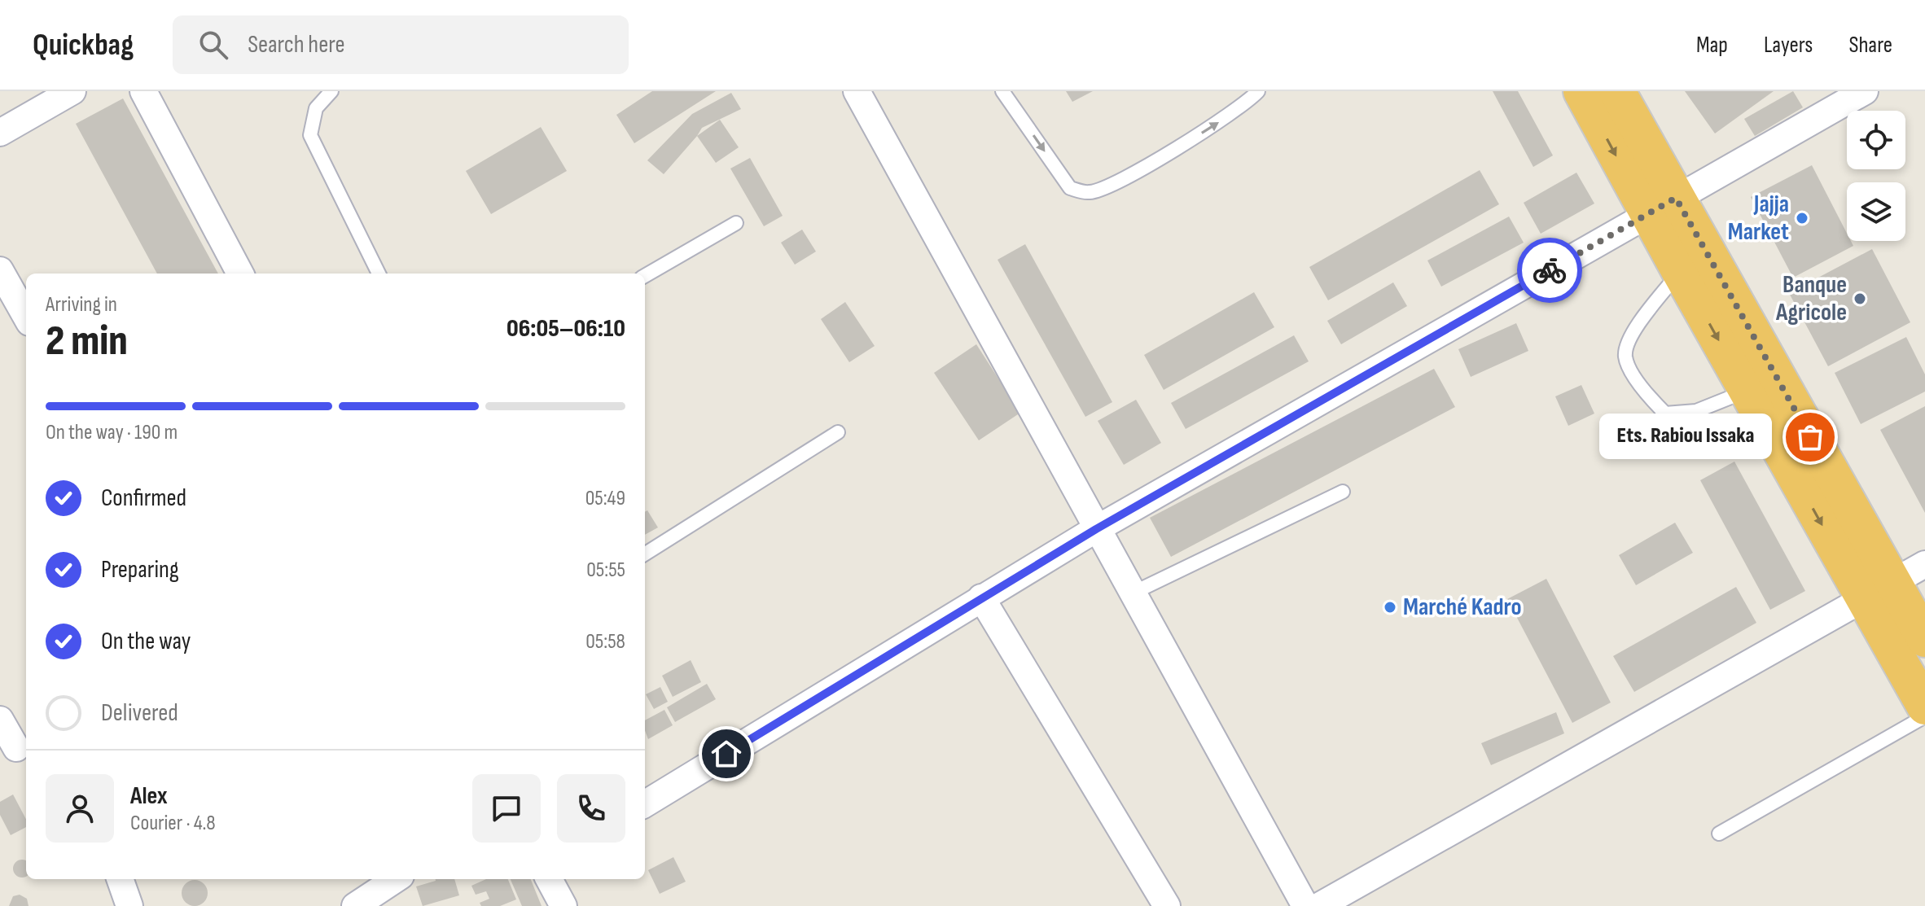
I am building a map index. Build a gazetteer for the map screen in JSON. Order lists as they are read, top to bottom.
{
  "places": [
    "Jajja Market",
    "Banque Agricole",
    "Ets. Rabiou Issaka",
    "Marché Kadro"
  ],
  "page": {
    "header": "Quickbag",
    "search": "Search here",
    "nav": ["Map", "Layers", "Share"],
    "heading": ["2 min", "Arriving in", "06:05–06:10"],
    "panel": ["Alex", "Courier · 4.8"],
    "bar": "On the way · 190 m",
    "bubble": "Ets. Rabiou Issaka",
    "list": [
      ["Confirmed", "05:49"],
      ["Preparing", "05:55"],
      ["On the way", "05:58"],
      "Delivered"
    ]
  }
}
